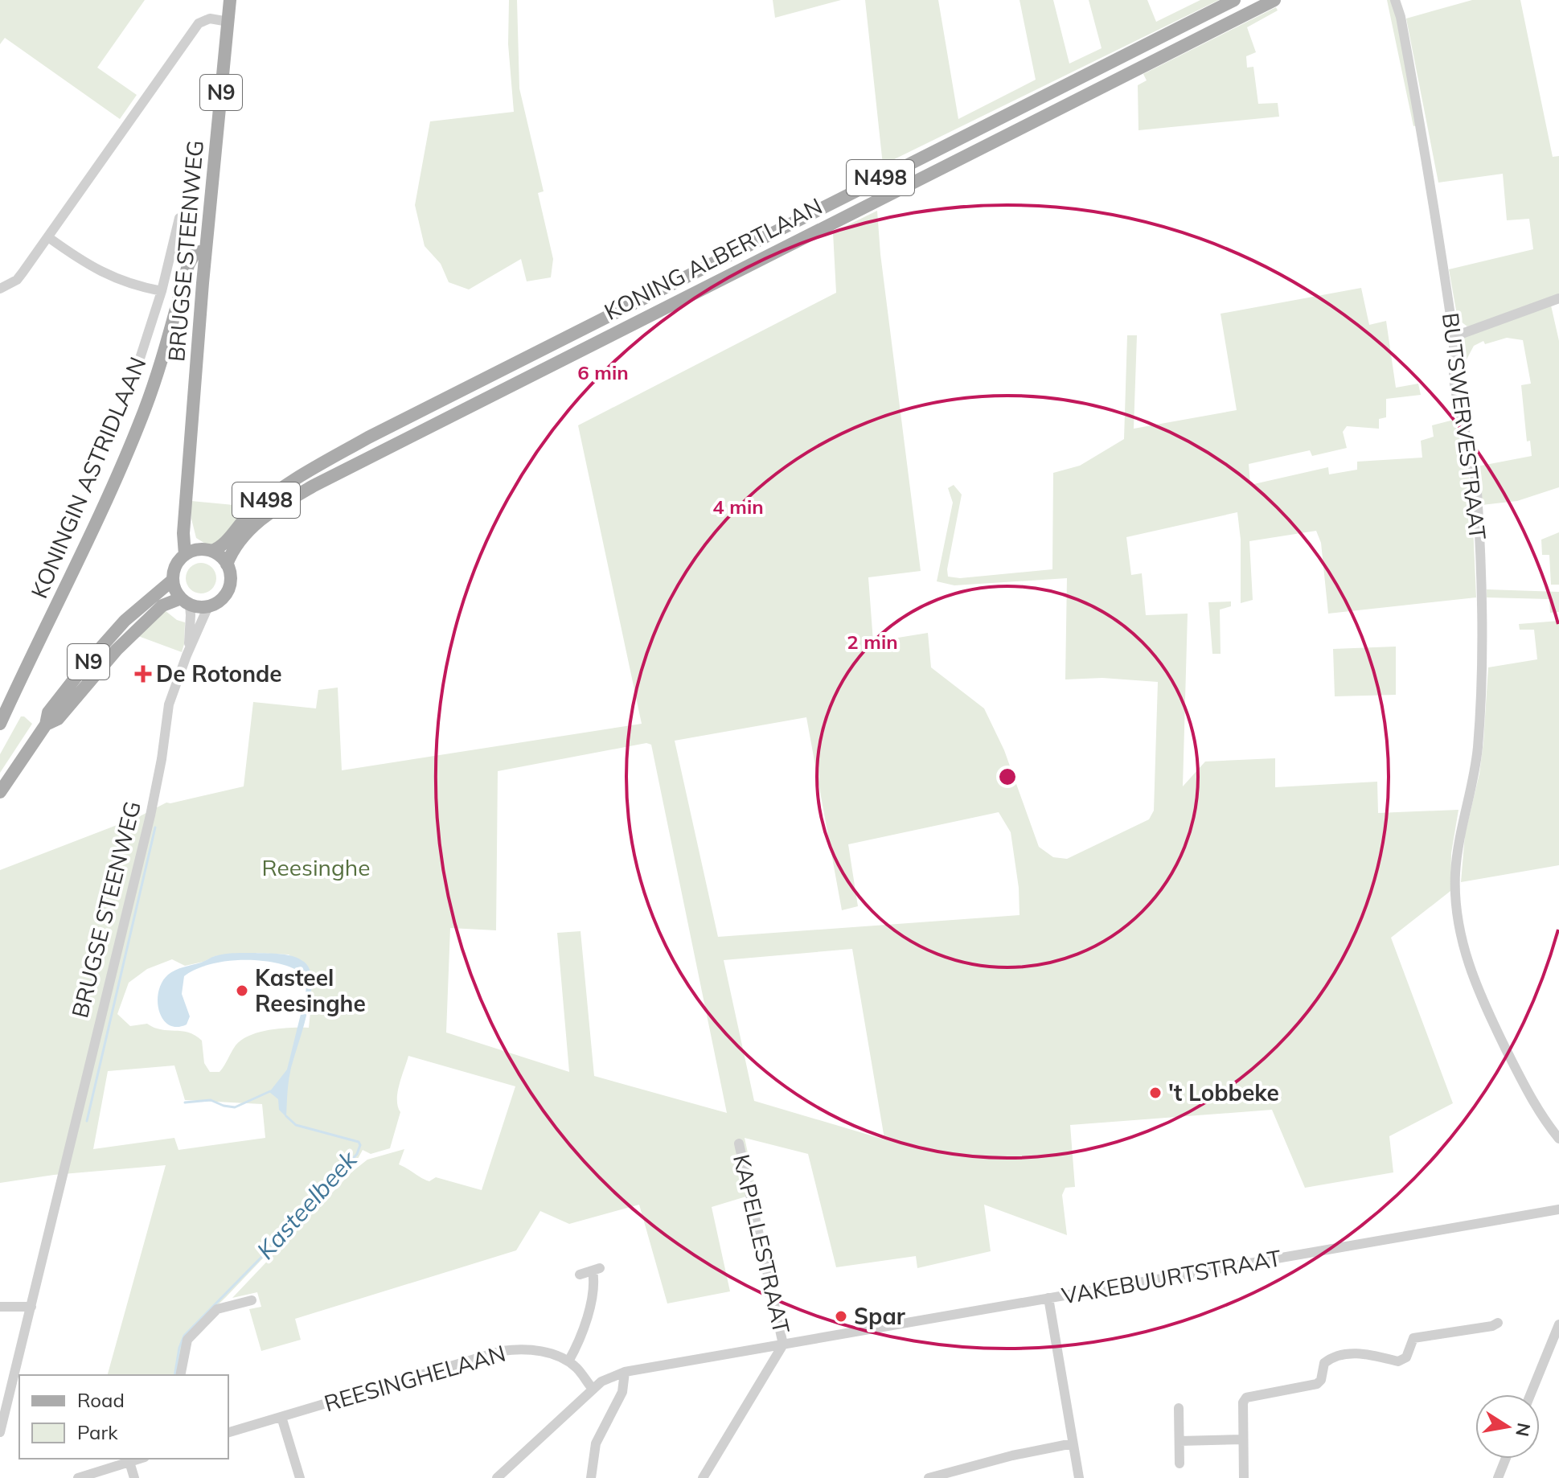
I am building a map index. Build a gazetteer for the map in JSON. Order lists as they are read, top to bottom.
{
  "streets": {
    "main road": [
      "N9",
      "N498",
      "BRUGSE STEENWEG",
      "KONING ALBERTLAAN",
      "KONINGIN ASTRIDLAAN"
    ],
    "street": [
      "BUTSWERVESTRAAT",
      "KAPELLESTRAAT",
      "VAKEBUURTSTRAAT",
      "REESINGHELAAN"
    ]
  },
  "crossings": [
    ["N9", "BRUGSE STEENWEG"],
    ["N9", "KONING ALBERTLAAN"],
    ["BRUGSE STEENWEG", "KONING ALBERTLAAN"],
    ["BRUGSE STEENWEG", "KONINGIN ASTRIDLAAN"],
    ["KAPELLESTRAAT", "VAKEBUURTSTRAAT"],
    ["VAKEBUURTSTRAAT", "REESINGHELAAN"]
  ],
  "water": ["Kasteelbeek"],
  "parks": ["Reesinghe"],
  "places": {
    "health": ["De Rotonde"],
    "other": ["Kasteel Reesinghe", "'t Lobbeke", "Spar"]
  },
  "legend": ["Road", "Park"],
  "north": "right",
  "rings": ["6 min", "4 min", "2 min"]
}
